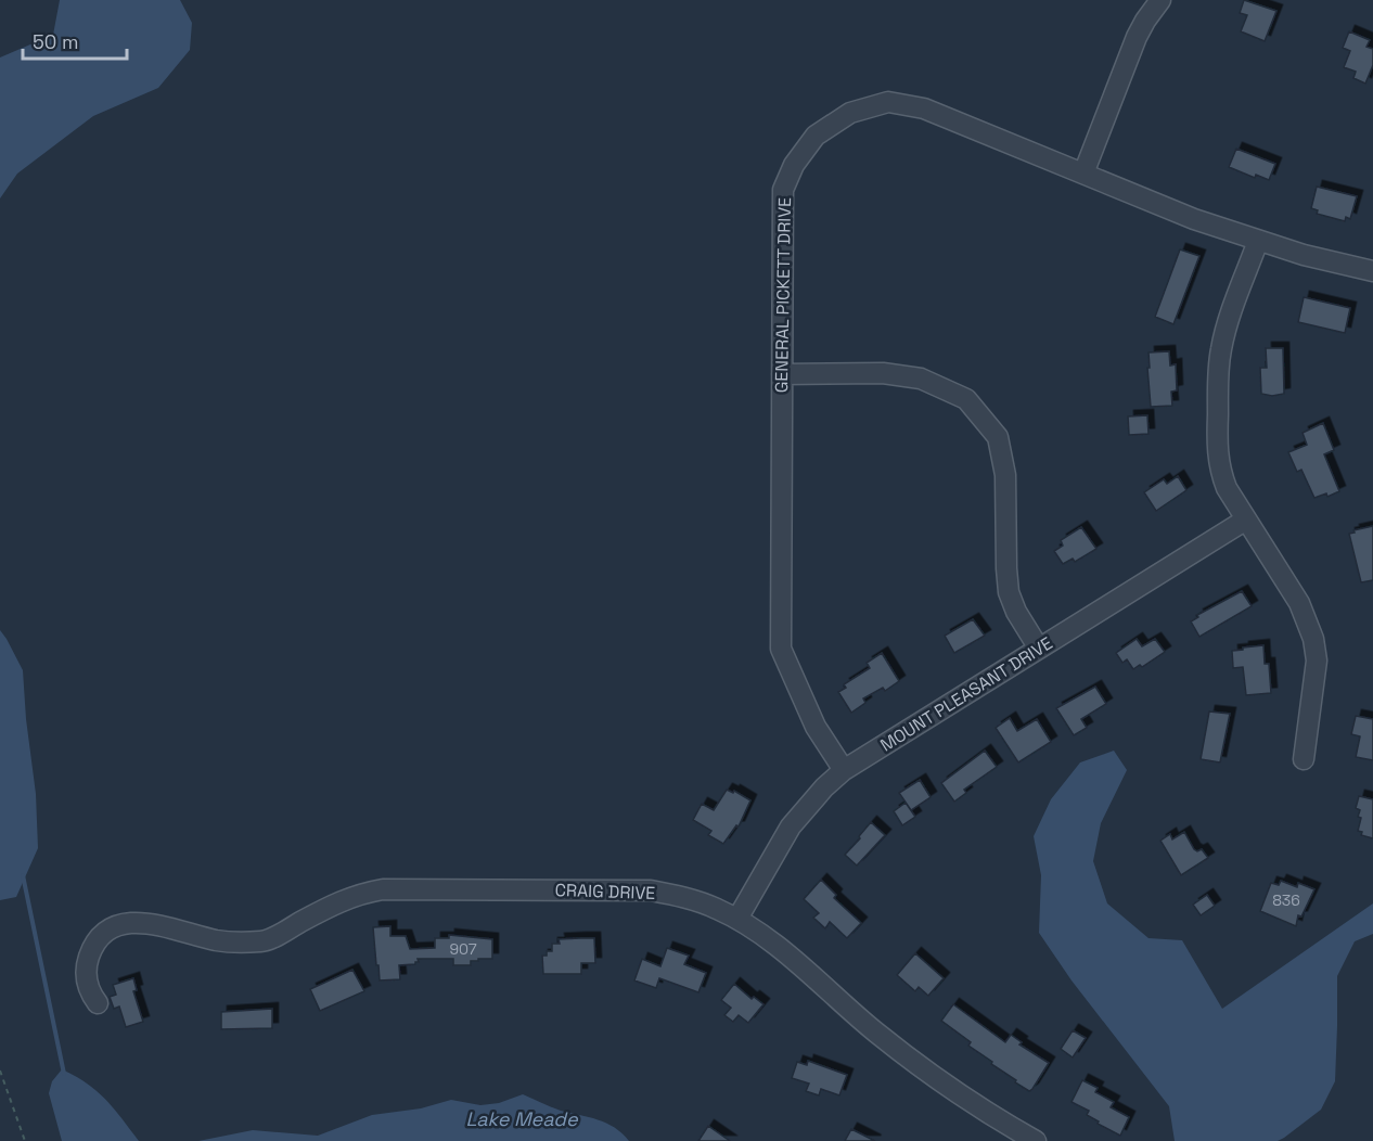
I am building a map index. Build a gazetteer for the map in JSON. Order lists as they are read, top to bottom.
{
  "streets": {
    "street": ["GENERAL PICKETT DRIVE", "MOUNT PLEASANT DRIVE", "CRAIG DRIVE"]
  },
  "crossings": [
    ["GENERAL PICKETT DRIVE", "MOUNT PLEASANT DRIVE"],
    ["MOUNT PLEASANT DRIVE", "CRAIG DRIVE"]
  ],
  "water": ["Lake Meade"],
  "house_numbers": ["836", "907"],
  "scale_bar": "50 m"
}
